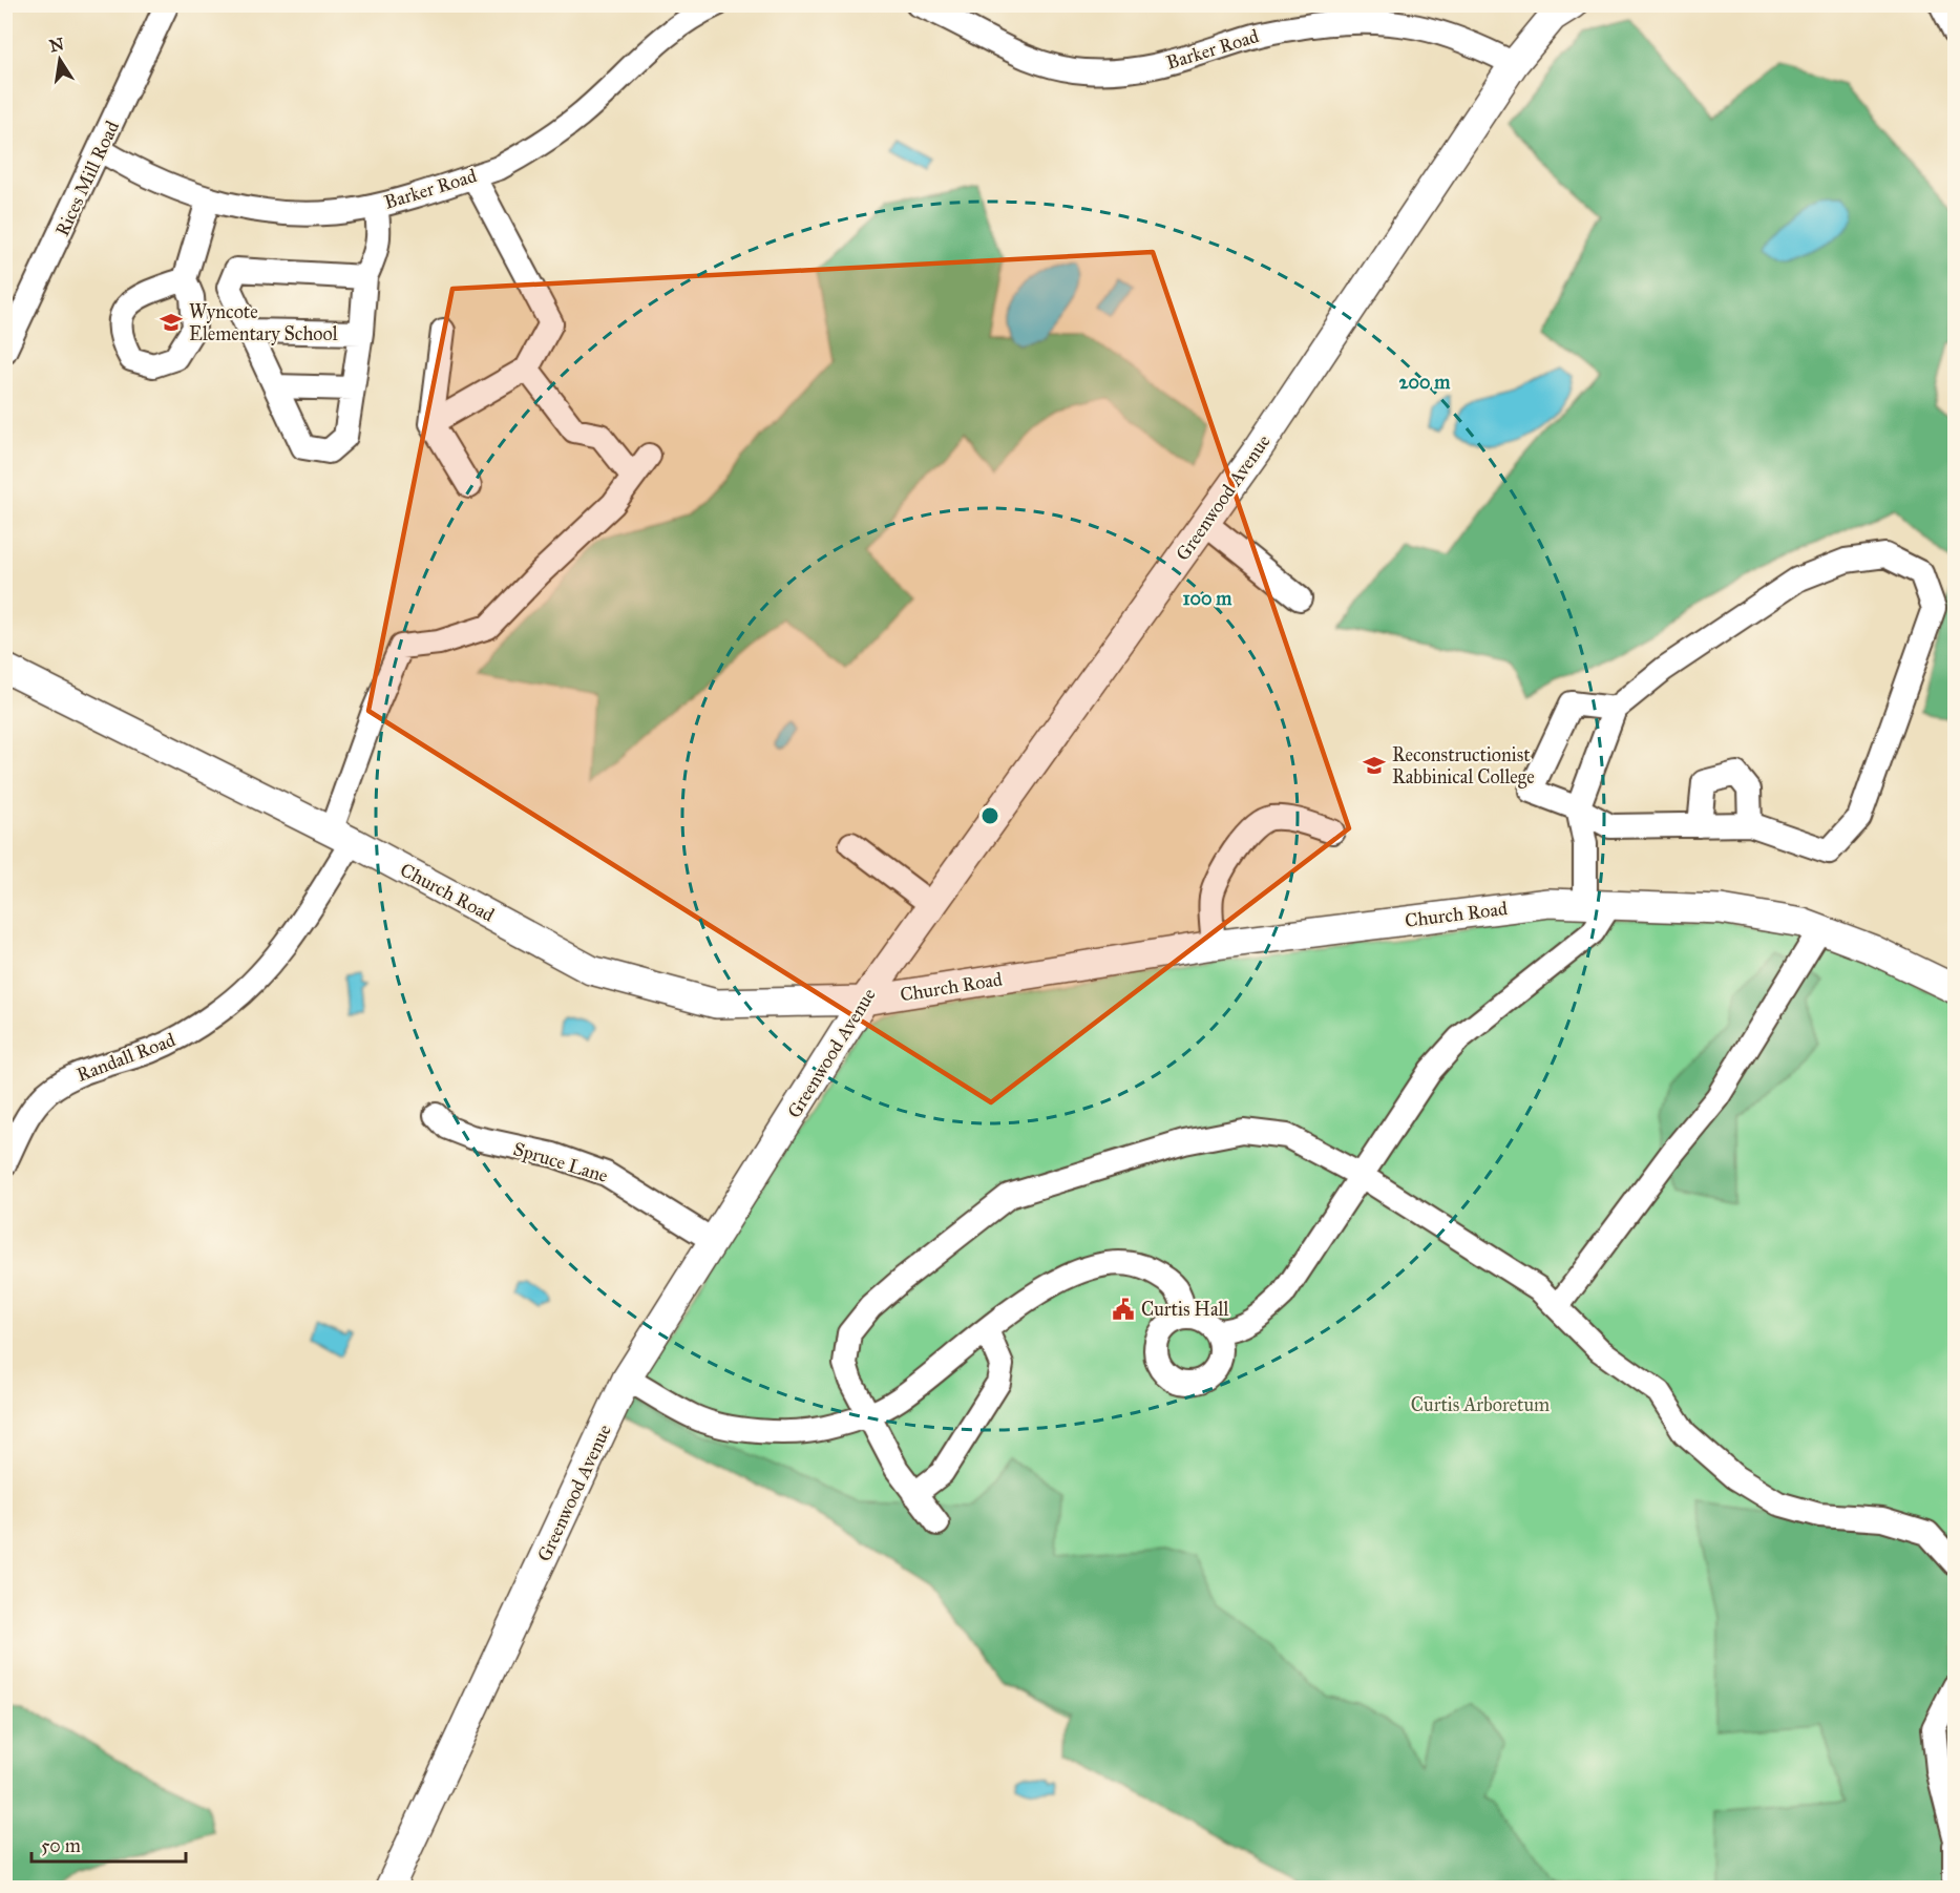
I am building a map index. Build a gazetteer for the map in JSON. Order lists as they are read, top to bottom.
{
  "streets": {
    "main road": ["Greenwood Avenue", "Church Road"],
    "street": [
      "Barker Road",
      "Rices Mill Road",
      "Randall Road",
      "Spruce Lane"
    ]
  },
  "crossings": [
    ["Barker Road", "Rices Mill Road"],
    ["Barker Road", "Greenwood Avenue"],
    ["Greenwood Avenue", "Church Road"],
    ["Greenwood Avenue", "Spruce Lane"],
    ["Church Road", "Randall Road"]
  ],
  "parks": ["Curtis Arboretum"],
  "places": {
    "school or university": ["Wyncote Elementary School", "Reconstructionist Rabbinical College"],
    "public building": ["Curtis Hall"]
  },
  "scale_bar": "50 m",
  "north": "top",
  "rings": ["200 m", "100 m"]
}
